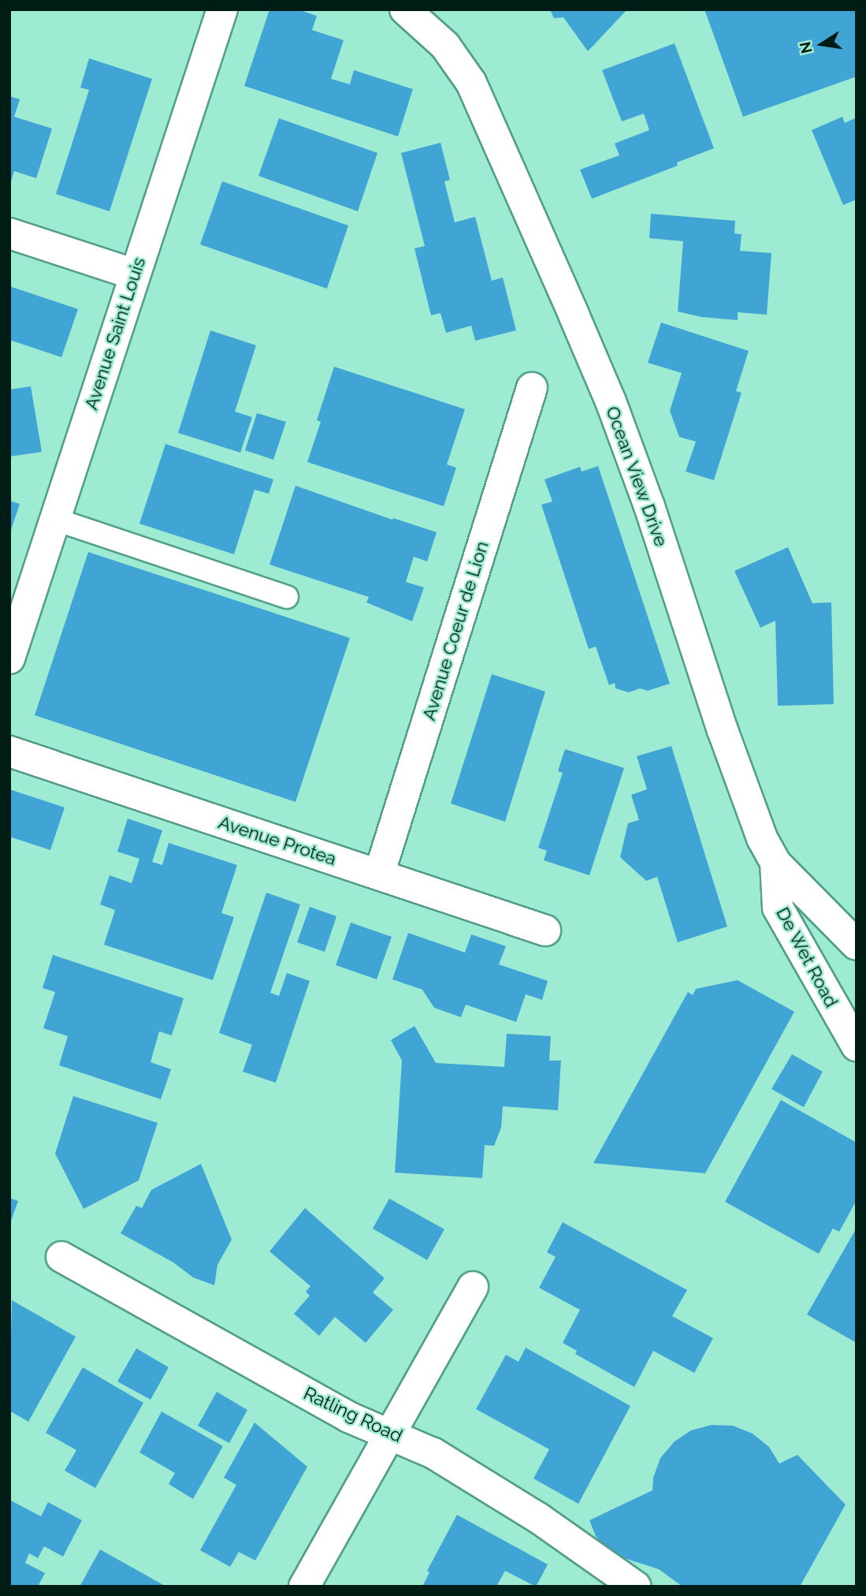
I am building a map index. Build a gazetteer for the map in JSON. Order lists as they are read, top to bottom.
{
  "streets": {
    "street": [
      "Avenue Saint Louis",
      "Ocean View Drive",
      "Avenue Coeur de Lion",
      "Avenue Protea",
      "De Wet Road",
      "Ratling Road"
    ]
  },
  "crossings": [
    ["Ocean View Drive", "De Wet Road"],
    ["Avenue Coeur de Lion", "Avenue Protea"]
  ],
  "north": "left"
}
